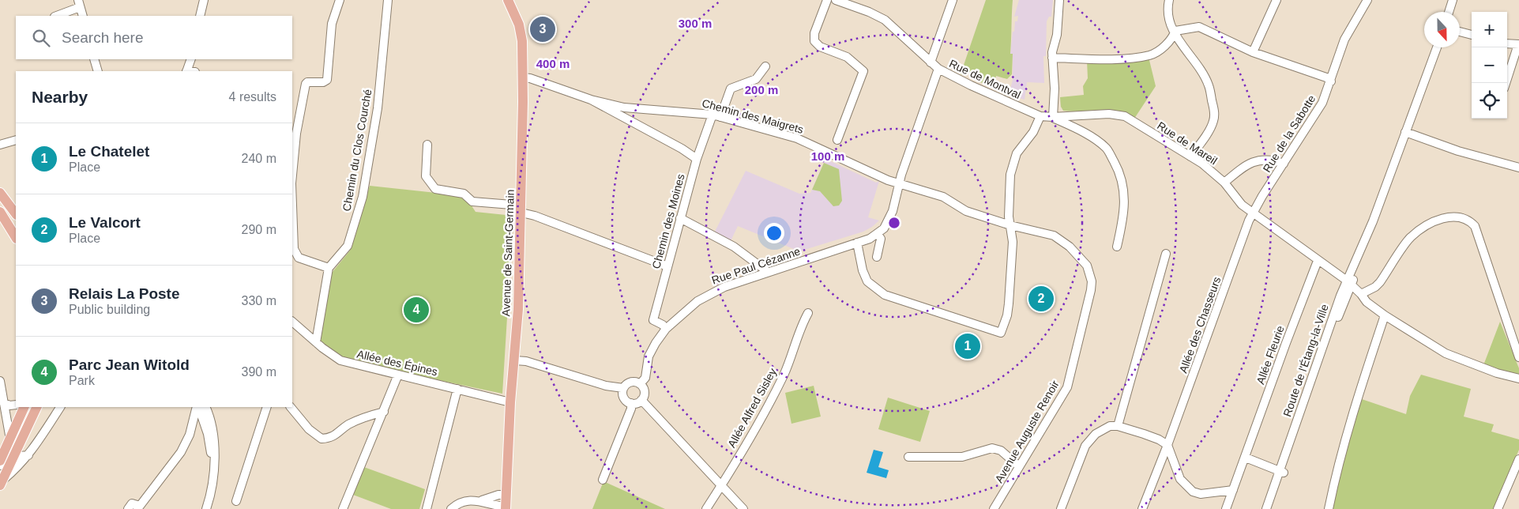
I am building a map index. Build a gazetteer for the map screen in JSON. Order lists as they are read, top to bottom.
{
  "streets": {
    "main road": ["Avenue de Saint-Germain"],
    "street": [
      "Rue de Montval",
      "Chemin des Maigrets",
      "Rue de la Sabotte",
      "Rue de Mareil",
      "Chemin du Clos Courché",
      "Chemin des Moines",
      "Rue Paul Cézanne",
      "Allée des Chasseurs",
      "Allée Fleurie",
      "Route de l'Étang-la-Ville",
      "Allée des Épines",
      "Allée Alfred Sisley",
      "Avenue Auguste Renoir"
    ]
  },
  "crossings": [
    ["Rue de Montval", "Rue de Mareil"],
    ["Chemin des Maigrets", "Chemin des Moines"],
    ["Chemin des Maigrets", "Avenue Auguste Renoir"],
    ["Rue de la Sabotte", "Rue de Mareil"],
    ["Rue de la Sabotte", "Allée des Chasseurs"],
    ["Rue de Mareil", "Allée des Chasseurs"],
    ["Rue de Mareil", "Allée Fleurie"],
    ["Rue de Mareil", "Route de l'Étang-la-Ville"],
    ["Chemin des Moines", "Rue Paul Cézanne"],
    ["Avenue de Saint-Germain", "Allée des Épines"]
  ],
  "north": "bottom",
  "page": {
    "map_buttons": ["+", "−"],
    "pins": [
      "3",
      "2",
      "4",
      "1"
    ],
    "search": "Search here",
    "heading": ["Nearby", "4 results"],
    "list": [
      {
        "mark": "1",
        "name": "Le Chatelet",
        "note": "Place",
        "value": "240 m"
      },
      {
        "mark": "2",
        "name": "Le Valcort",
        "note": "Place",
        "value": "290 m"
      },
      {
        "mark": "3",
        "name": "Relais La Poste",
        "note": "Public building",
        "value": "330 m"
      },
      {
        "mark": "4",
        "name": "Parc Jean Witold",
        "note": "Park",
        "value": "390 m"
      }
    ]
  },
  "rings": [
    "300 m",
    "400 m",
    "200 m",
    "100 m"
  ]
}
